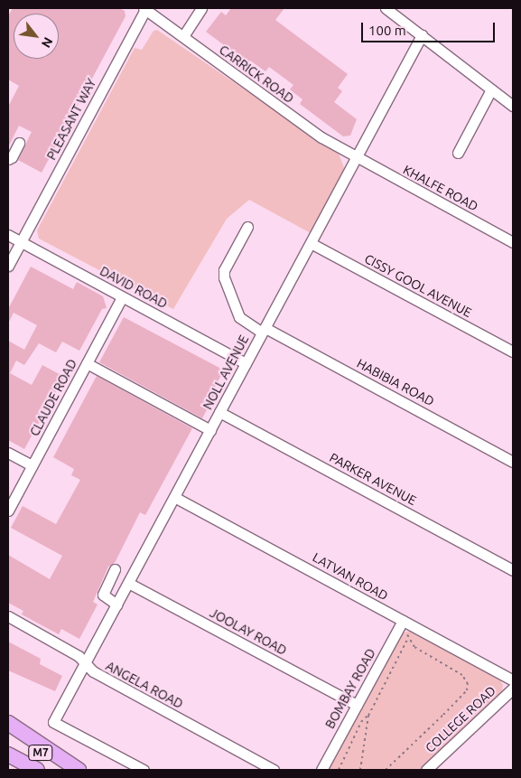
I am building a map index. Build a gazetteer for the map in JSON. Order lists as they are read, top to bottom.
{
  "streets": {
    "highway": ["M7"],
    "street": [
      "CARRICK ROAD",
      "PLEASANT WAY",
      "KHALFE ROAD",
      "CISSY GOOL AVENUE",
      "DAVID ROAD",
      "NOLL AVENUE",
      "HABIBIA ROAD",
      "CLAUDE ROAD",
      "PARKER AVENUE",
      "LATVAN ROAD",
      "JOOLAY ROAD",
      "ANGELA ROAD",
      "BOMBAY ROAD",
      "COLLEGE ROAD"
    ]
  },
  "crossings": [
    ["CARRICK ROAD", "PLEASANT WAY"],
    ["CARRICK ROAD", "KHALFE ROAD"],
    ["CARRICK ROAD", "NOLL AVENUE"],
    ["PLEASANT WAY", "DAVID ROAD"],
    ["KHALFE ROAD", "NOLL AVENUE"],
    ["CISSY GOOL AVENUE", "NOLL AVENUE"],
    ["DAVID ROAD", "NOLL AVENUE"],
    ["DAVID ROAD", "CLAUDE ROAD"],
    ["NOLL AVENUE", "HABIBIA ROAD"],
    ["NOLL AVENUE", "PARKER AVENUE"],
    ["NOLL AVENUE", "LATVAN ROAD"],
    ["NOLL AVENUE", "JOOLAY ROAD"],
    ["NOLL AVENUE", "ANGELA ROAD"],
    ["LATVAN ROAD", "BOMBAY ROAD"],
    ["JOOLAY ROAD", "BOMBAY ROAD"]
  ],
  "scale_bar": "100 m",
  "north": "bottom right"
}
